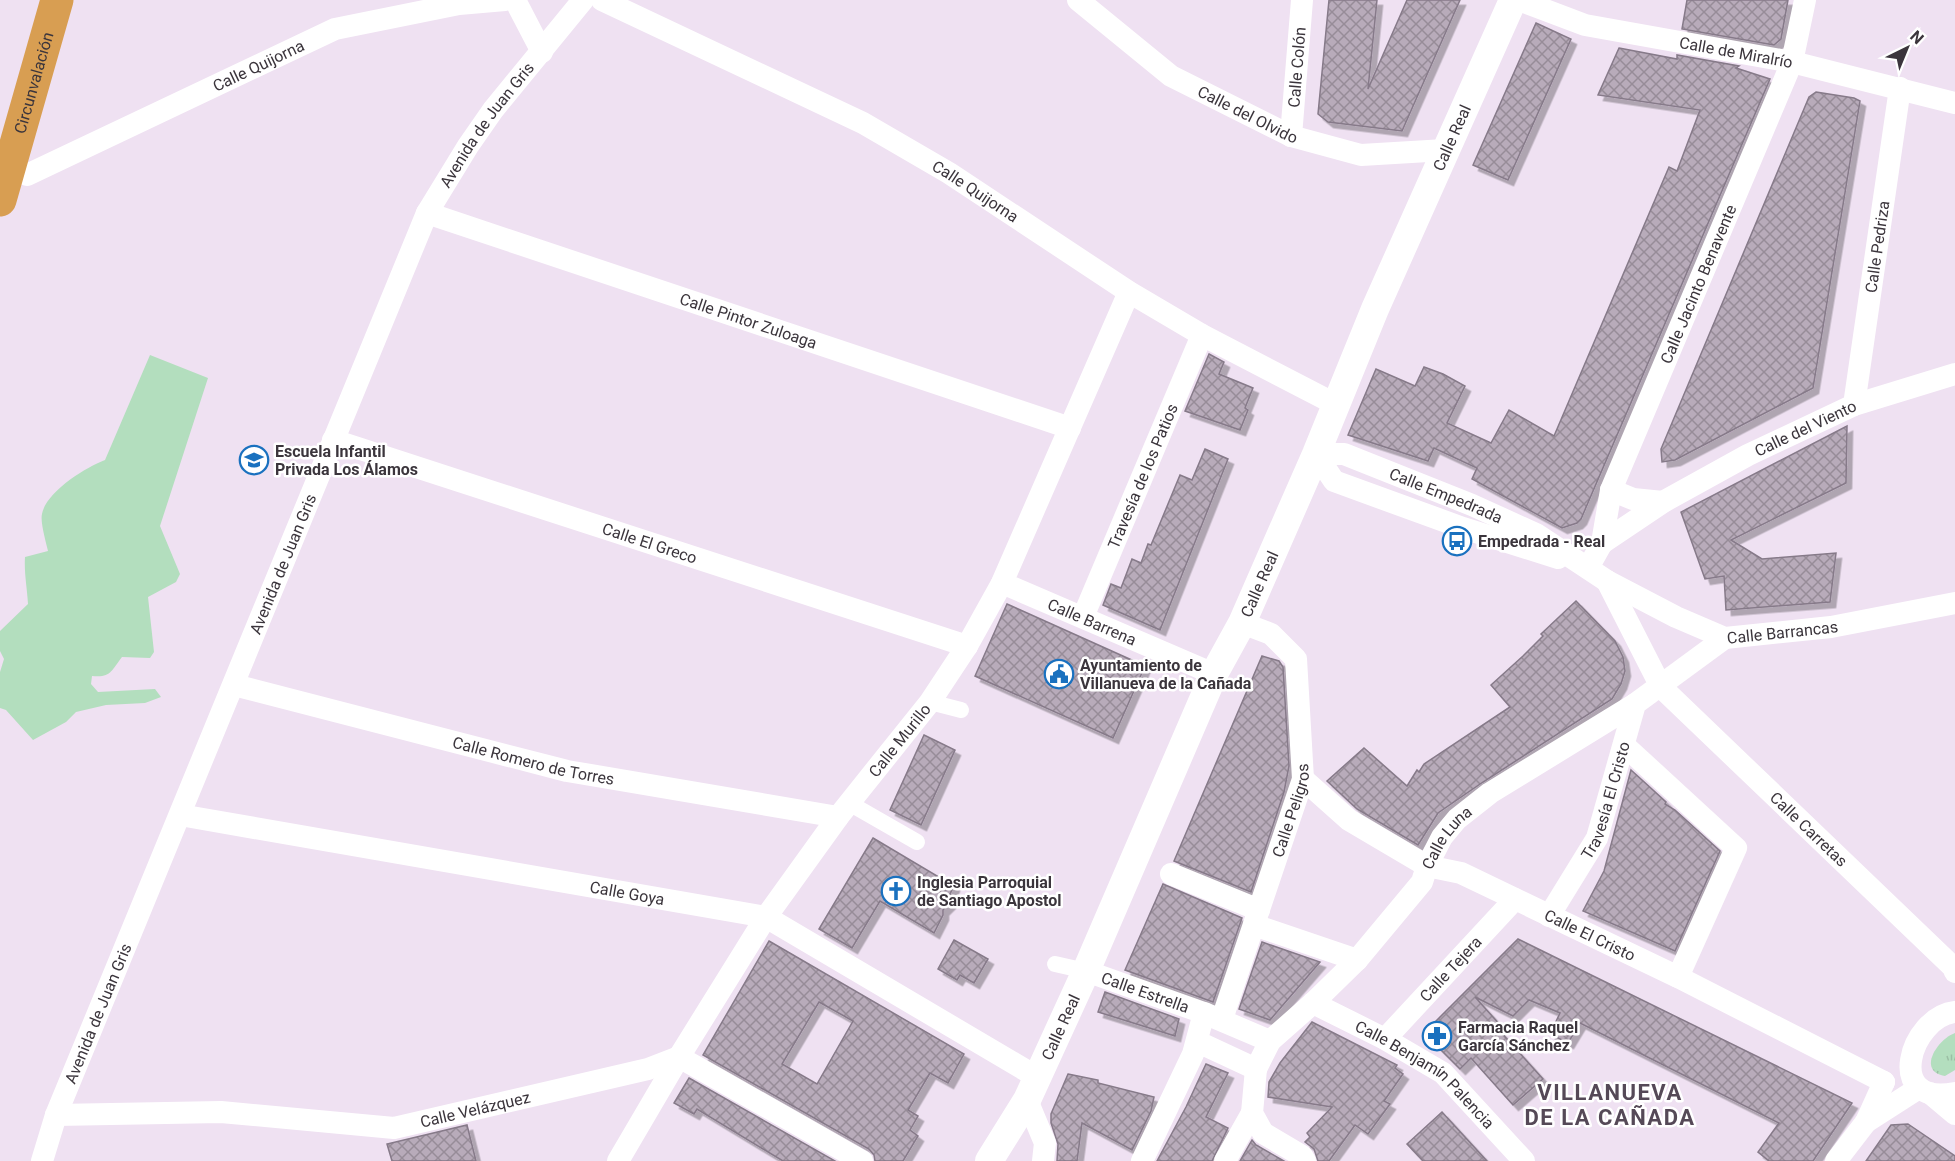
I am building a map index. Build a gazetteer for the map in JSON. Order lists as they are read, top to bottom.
{
  "streets": {
    "highway": ["Circunvalación"],
    "street": [
      "Calle de Miralrío",
      "Calle Quijorna",
      "Calle Colón",
      "Calle del Olvido",
      "Avenida de Juan Gris",
      "Calle Real",
      "Calle Pedriza",
      "Calle Jacinto Benavente",
      "Calle Pintor Zuloaga",
      "Calle del Viento",
      "Travesía de los Patios",
      "Calle Empedrada",
      "Calle El Greco",
      "Calle Barrena",
      "Calle Barrancas",
      "Calle Murillo",
      "Calle Romero de Torres",
      "Travesía El Cristo",
      "Calle Peligros",
      "Calle Carretas",
      "Calle Luna",
      "Calle Goya",
      "Calle El Cristo",
      "Calle Tejera",
      "Calle Estrella",
      "Calle Benjamín Palencia",
      "Calle Velázquez"
    ]
  },
  "crossings": [
    ["Calle de Miralrío", "Calle Pedriza"],
    ["Calle de Miralrío", "Calle Jacinto Benavente"],
    ["Calle Quijorna", "Calle Real"],
    ["Calle Quijorna", "Travesía de los Patios"],
    ["Calle Quijorna", "Calle Murillo"],
    ["Calle Colón", "Calle del Olvido"],
    ["Calle del Olvido", "Calle Real"],
    ["Avenida de Juan Gris", "Calle Pintor Zuloaga"],
    ["Avenida de Juan Gris", "Calle El Greco"],
    ["Avenida de Juan Gris", "Calle Romero de Torres"],
    ["Avenida de Juan Gris", "Calle Goya"],
    ["Avenida de Juan Gris", "Calle Velázquez"],
    ["Calle Real", "Calle Empedrada"],
    ["Calle Real", "Calle Barrena"],
    ["Calle Real", "Calle Peligros"],
    ["Calle Real", "Calle Goya"],
    ["Calle Real", "Calle Estrella"],
    ["Calle Pedriza", "Calle del Viento"],
    ["Calle Jacinto Benavente", "Calle del Viento"],
    ["Calle Jacinto Benavente", "Calle Empedrada"],
    ["Calle Jacinto Benavente", "Calle Barrancas"],
    ["Calle Pintor Zuloaga", "Calle Murillo"],
    ["Travesía de los Patios", "Calle Barrena"],
    ["Calle Empedrada", "Calle Barrancas"],
    ["Calle El Greco", "Calle Murillo"],
    ["Calle Barrena", "Calle Murillo"],
    ["Calle Murillo", "Calle Romero de Torres"],
    ["Calle Murillo", "Calle Goya"],
    ["Calle Murillo", "Calle Velázquez"],
    ["Travesía El Cristo", "Calle Luna"],
    ["Travesía El Cristo", "Calle El Cristo"],
    ["Calle Peligros", "Calle El Cristo"],
    ["Calle Peligros", "Calle Estrella"],
    ["Calle Luna", "Calle El Cristo"],
    ["Calle Luna", "Calle Estrella"],
    ["Calle Luna", "Calle Benjamín Palencia"],
    ["Calle El Cristo", "Calle Tejera"],
    ["Calle Tejera", "Calle Benjamín Palencia"]
  ],
  "districts": ["VILLANUEVA DE LA CAÑADA"],
  "places": {
    "school or university": ["Escuela Infantil Privada Los Álamos"],
    "bus stop": ["Empedrada - Real"],
    "public building": ["Ayuntamiento de Villanueva de la Cañada"],
    "church": ["Inglesia Parroquial de Santiago Apostol"],
    "pharmacy": ["Farmacia Raquel García Sánchez"]
  },
  "north": "top right"
}
